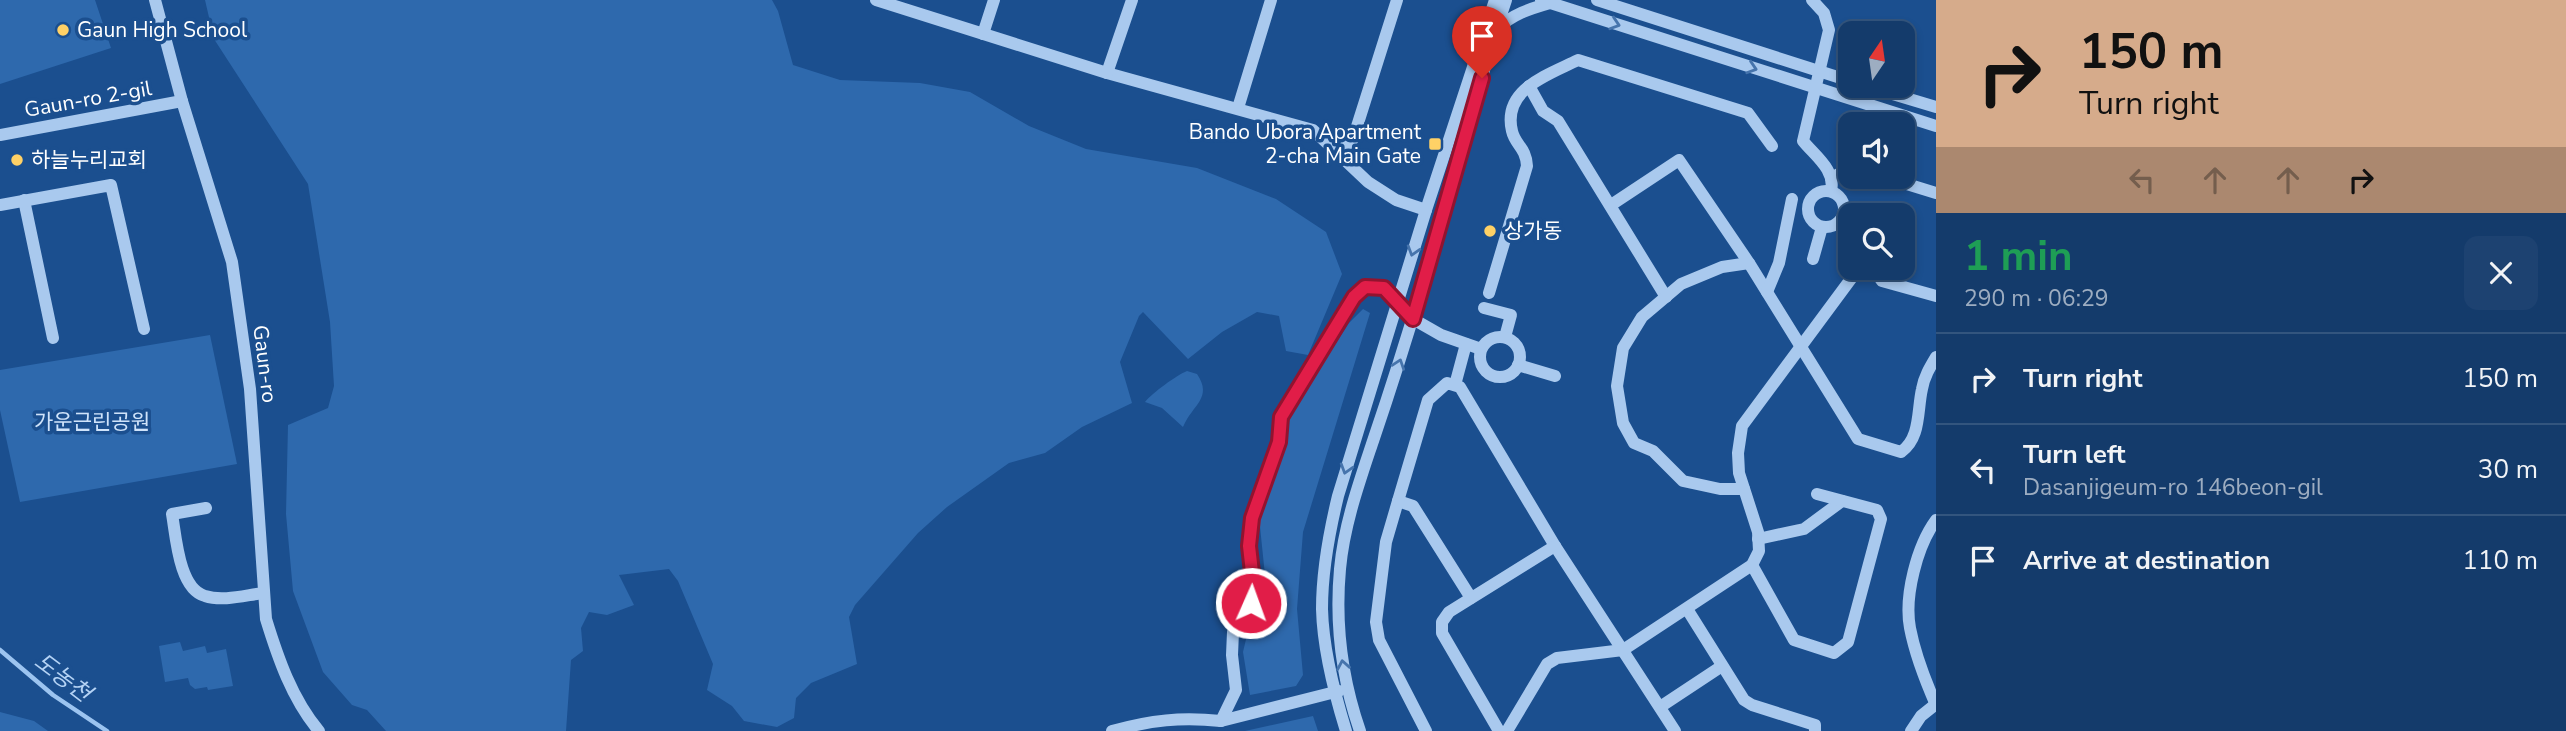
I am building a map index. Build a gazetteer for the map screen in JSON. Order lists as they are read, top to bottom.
{
  "streets": {
    "street": ["Gaun-ro 2-gil", "Gaun-ro"]
  },
  "crossings": [
    ["Gaun-ro 2-gil", "Gaun-ro"]
  ],
  "water": ["도농천"],
  "parks": ["가운근린공원"],
  "places": {
    "other": ["Gaun High School", "하늘누리교회", "상가동"],
    "transit": ["Bando Ubora Apartment 2-cha Main Gate"]
  },
  "north": "top",
  "page": {
    "turn": ["150 m", "Turn right"],
    "heading": ["1 min", "290 m · 06:29"],
    "list": [
      {
        "name": "Turn right",
        "value": "150 m"
      },
      {
        "name": "Turn left",
        "note": "Dasanjigeum-ro 146beon-gil",
        "value": "30 m"
      },
      {
        "name": "Arrive at destination",
        "value": "110 m"
      }
    ]
  }
}
